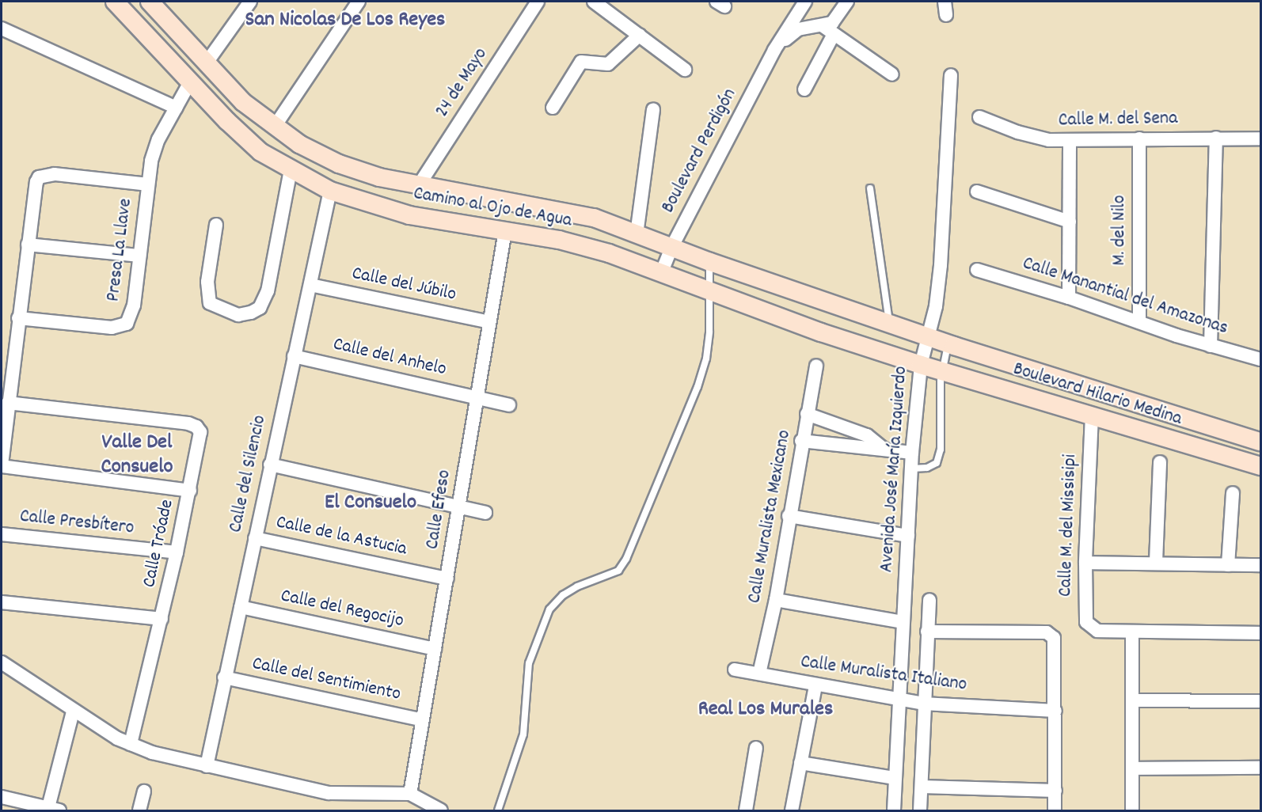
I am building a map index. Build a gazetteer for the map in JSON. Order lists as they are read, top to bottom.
{
  "streets": {
    "street": [
      "24 de Mayo",
      "Calle M. del Sena",
      "Boulevard Perdigón",
      "Camino al Ojo de Agua",
      "M. del Nilo",
      "Presa La Llave",
      "Calle del Júbilo",
      "Calle Manantial del Amazonas",
      "Calle del Anhelo",
      "Boulevard Hilario Medina",
      "Avenida José María Izquierdo",
      "Calle del Silencio",
      "Calle Efeso",
      "Calle Muralista Mexicano",
      "Calle Presbítero",
      "Calle M. del Missisipi",
      "Calle de la Astucia",
      "Calle Tróade",
      "Calle del Regocijo",
      "Calle Muralista Italiano",
      "Calle del Sentimiento"
    ]
  },
  "crossings": [
    ["24 de Mayo", "Camino al Ojo de Agua"],
    ["Calle M. del Sena", "M. del Nilo"],
    ["Boulevard Perdigón", "Camino al Ojo de Agua"],
    ["Camino al Ojo de Agua", "Presa La Llave"],
    ["Camino al Ojo de Agua", "Boulevard Hilario Medina"],
    ["Camino al Ojo de Agua", "Avenida José María Izquierdo"],
    ["Camino al Ojo de Agua", "Calle del Silencio"],
    ["Camino al Ojo de Agua", "Calle Efeso"],
    ["M. del Nilo", "Calle Manantial del Amazonas"],
    ["Calle del Júbilo", "Calle del Silencio"],
    ["Calle del Júbilo", "Calle Efeso"],
    ["Calle del Anhelo", "Calle del Silencio"],
    ["Calle del Anhelo", "Calle Efeso"],
    ["Boulevard Hilario Medina", "Avenida José María Izquierdo"],
    ["Boulevard Hilario Medina", "Calle M. del Missisipi"],
    ["Avenida José María Izquierdo", "Calle Muralista Italiano"],
    ["Calle del Silencio", "Calle de la Astucia"],
    ["Calle del Silencio", "Calle del Regocijo"],
    ["Calle del Silencio", "Calle del Sentimiento"],
    ["Calle Efeso", "Calle de la Astucia"],
    ["Calle Efeso", "Calle del Regocijo"],
    ["Calle Efeso", "Calle del Sentimiento"],
    ["Calle Muralista Mexicano", "Calle Muralista Italiano"],
    ["Calle Presbítero", "Calle Tróade"]
  ],
  "districts": [
    "San Nicolas De Los Reyes",
    "Valle Del Consuelo",
    "El Consuelo",
    "Real Los Murales"
  ]
}
